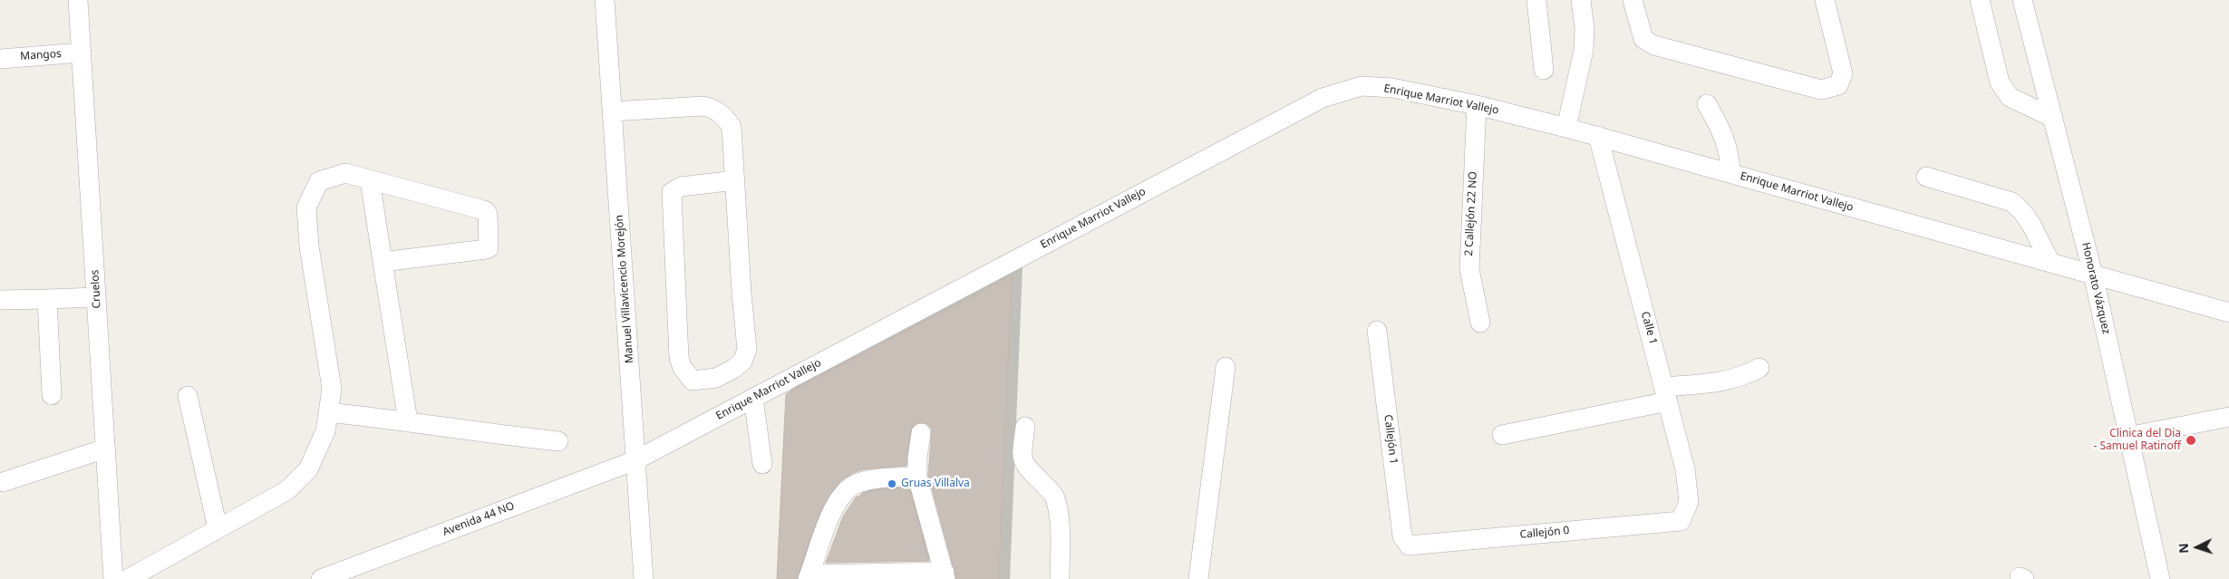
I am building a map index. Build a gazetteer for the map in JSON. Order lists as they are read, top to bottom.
{
  "streets": {
    "street": [
      "Mangos",
      "Enrique Marriot Vallejo",
      "2 Callejón 22 NO",
      "Honorato Vázquez",
      "Cruelos",
      "Manuel Villavicencio Morejón",
      "Calle 1",
      "Callejón 1",
      "Avenida 44 NO",
      "Callejón 0"
    ]
  },
  "crossings": [
    ["Mangos", "Cruelos"],
    ["Enrique Marriot Vallejo", "2 Callejón 22 NO"],
    ["Enrique Marriot Vallejo", "Honorato Vázquez"],
    ["Enrique Marriot Vallejo", "Manuel Villavicencio Morejón"],
    ["Enrique Marriot Vallejo", "Calle 1"],
    ["Enrique Marriot Vallejo", "Avenida 44 NO"],
    ["Manuel Villavicencio Morejón", "Avenida 44 NO"],
    ["Calle 1", "Callejón 0"],
    ["Callejón 1", "Callejón 0"]
  ],
  "places": ["Clinica del Dia - Samuel Ratinoff", "Gruas Villalva"],
  "north": "left"
}
